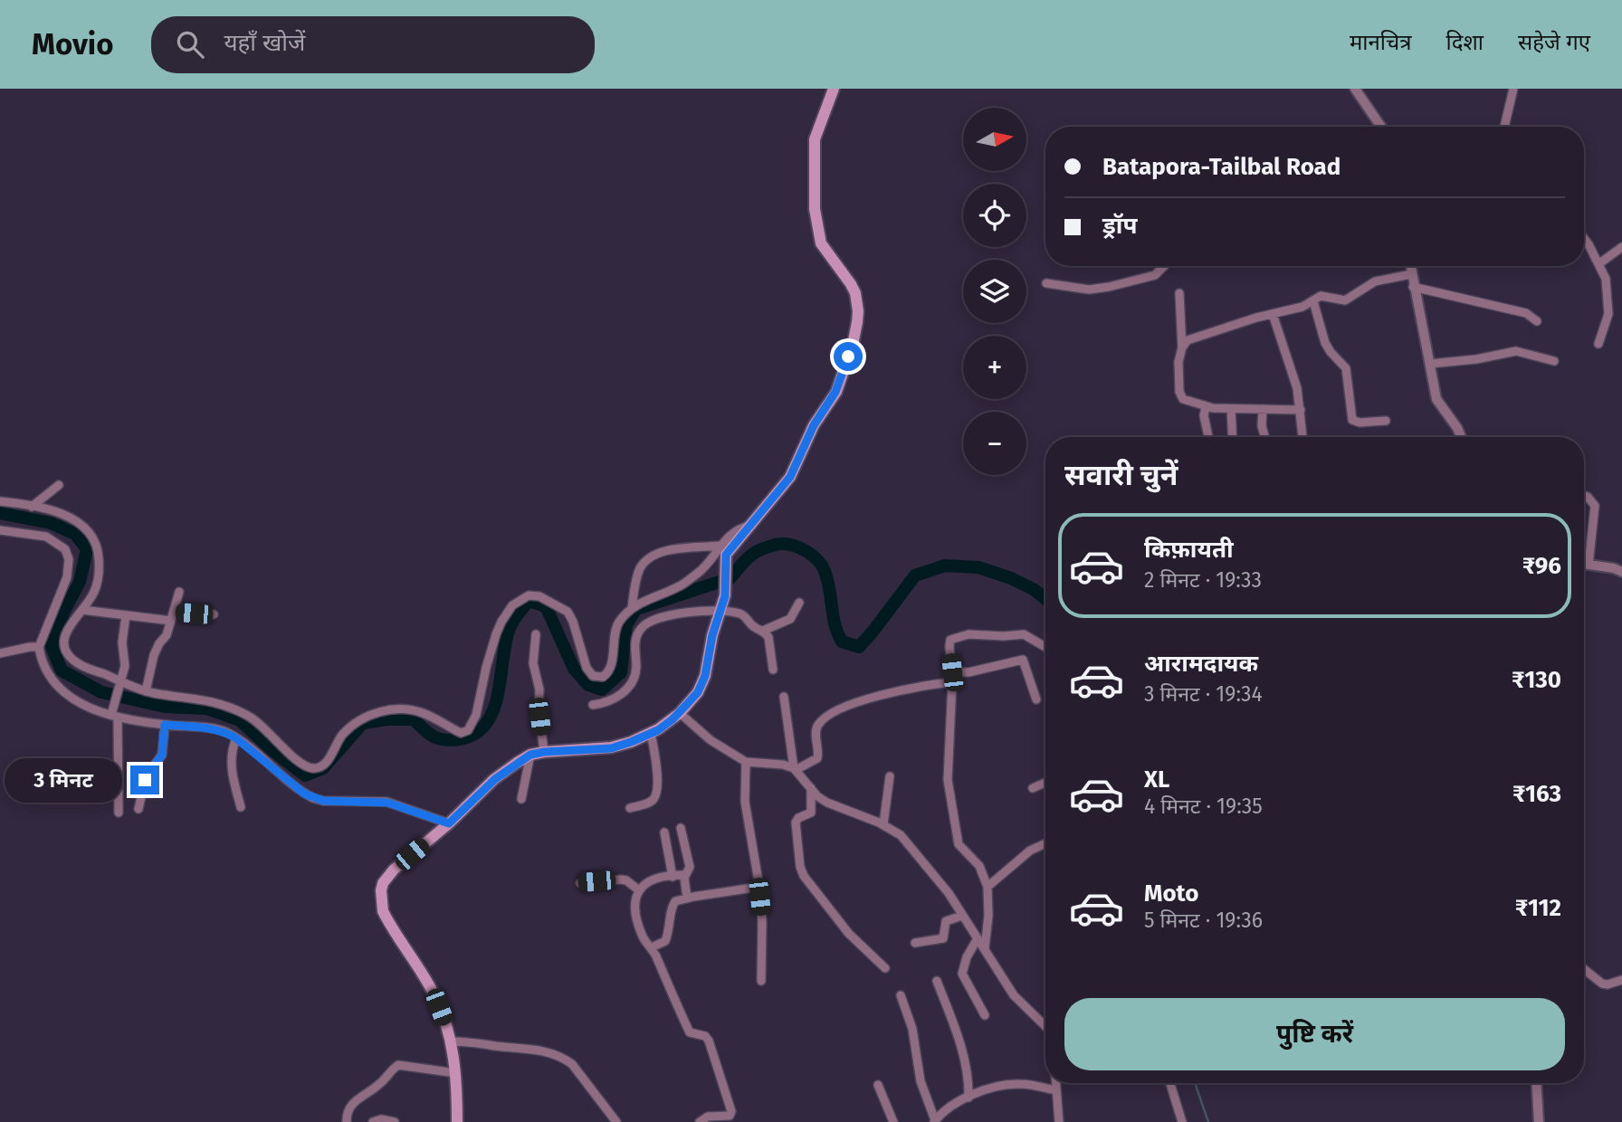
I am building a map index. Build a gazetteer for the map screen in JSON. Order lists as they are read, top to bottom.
{
  "north": "right",
  "page": {
    "header": "Movio",
    "search": "यहाँ खोजें",
    "nav": ["मानचित्र", "दिशा", "सहेजे गए"],
    "map_buttons": ["+", "−"],
    "banner": ["Batapora-Tailbal Road", "ड्रॉप"],
    "heading": "सवारी चुनें",
    "list": [
      {
        "name": "किफ़ायती",
        "note": "2 मिनट · 19:33",
        "value": "₹96"
      },
      {
        "name": "आरामदायक",
        "note": "3 मिनट · 19:34",
        "value": "₹130"
      },
      {
        "name": "XL",
        "note": "4 मिनट · 19:35",
        "value": "₹163"
      },
      {
        "name": "Moto",
        "note": "5 मिनट · 19:36",
        "value": "₹112"
      }
    ],
    "bubble": "3 मिनट",
    "buttons": "पुष्टि करें"
  }
}
